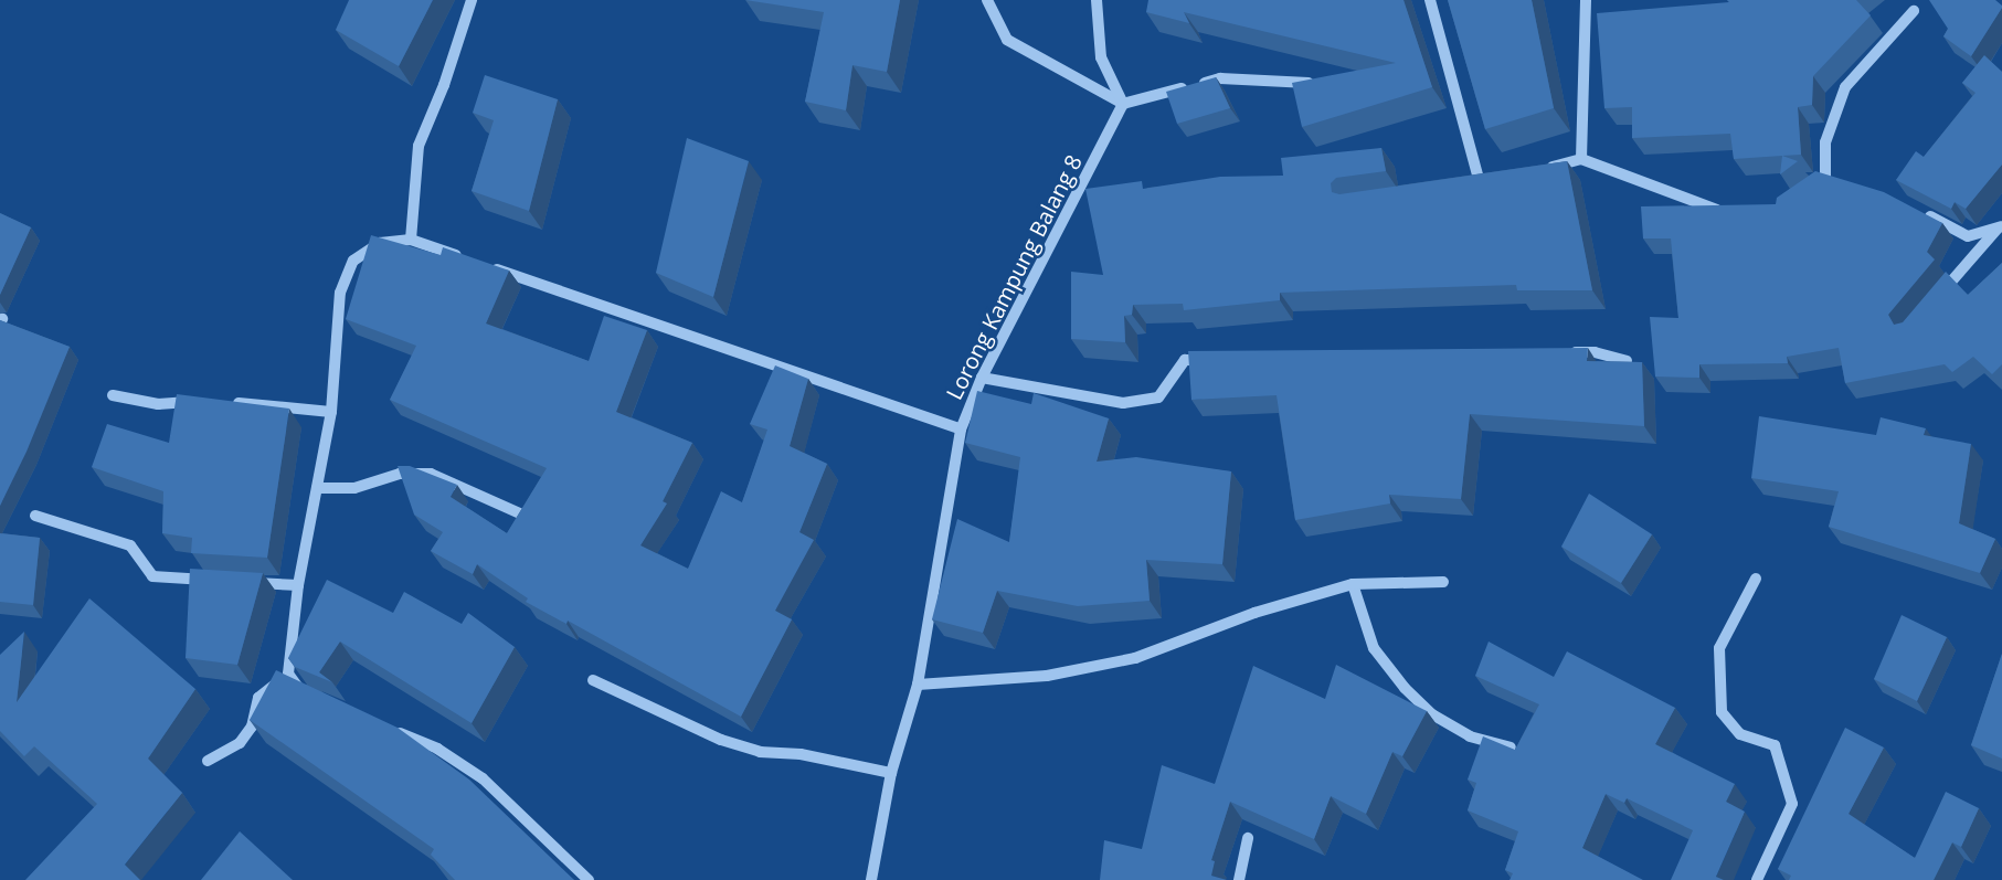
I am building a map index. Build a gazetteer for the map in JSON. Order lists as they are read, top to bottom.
{
  "streets": {
    "street": ["Lorong Kampung Balang 8"]
  }
}
